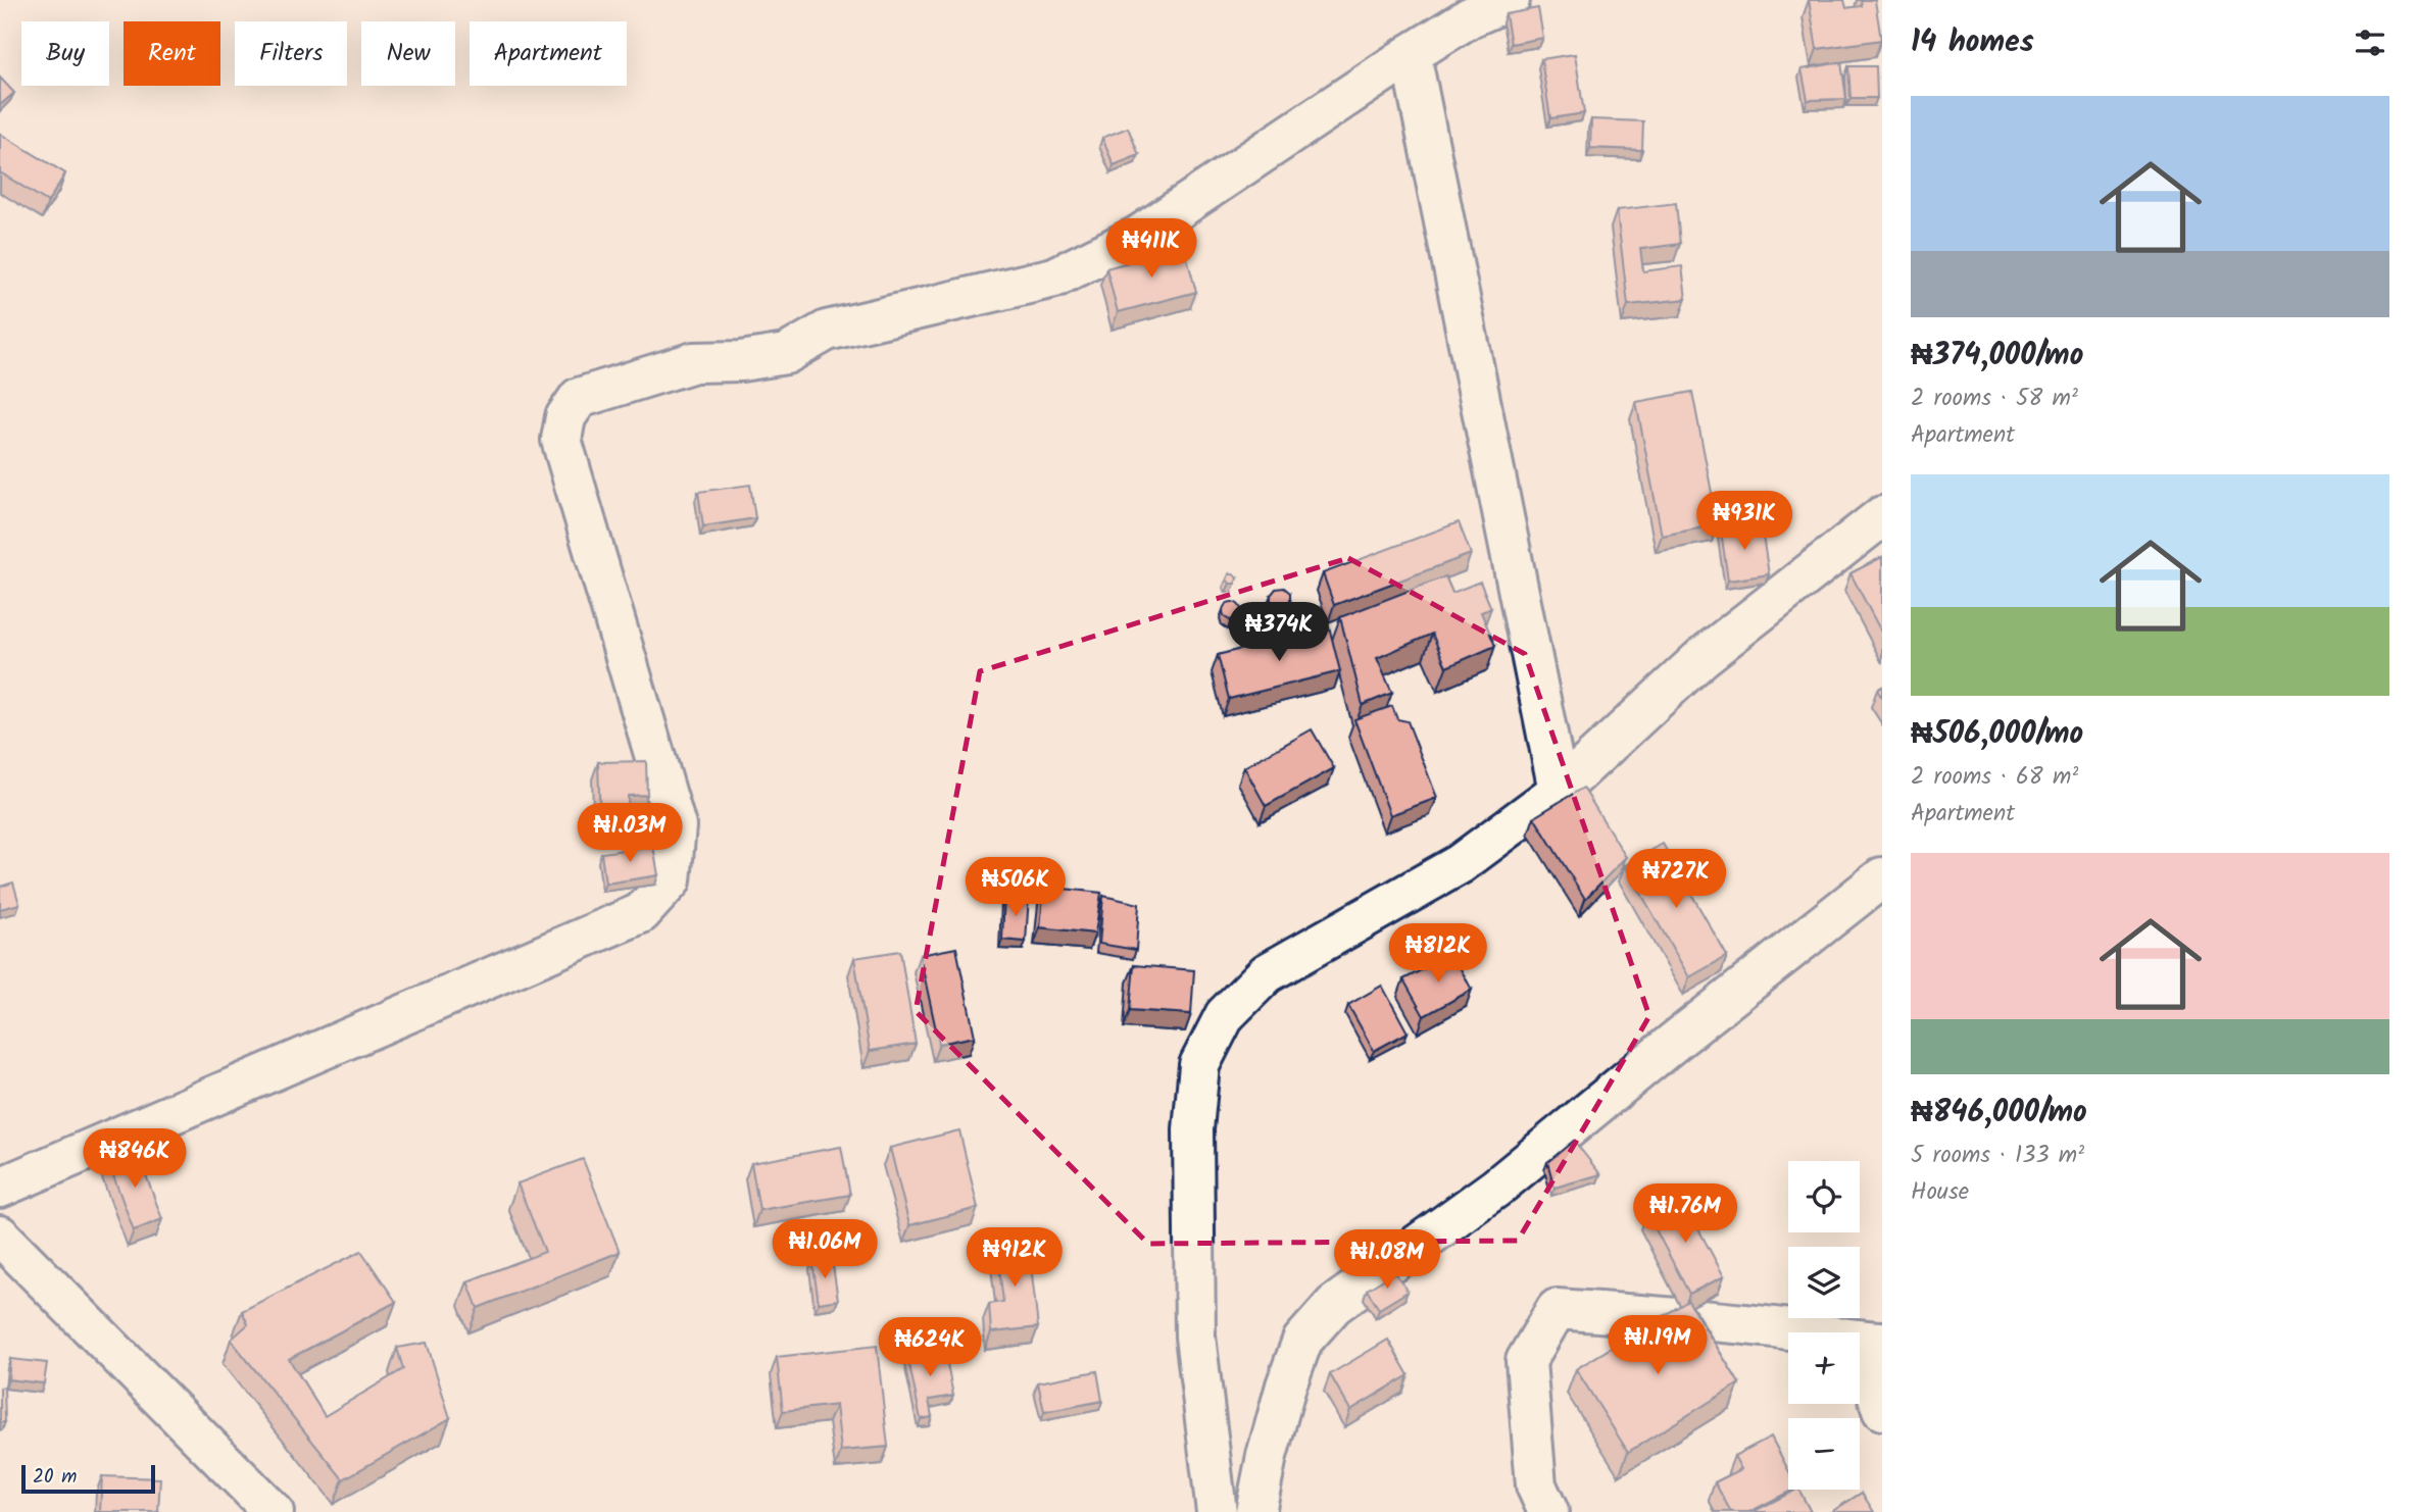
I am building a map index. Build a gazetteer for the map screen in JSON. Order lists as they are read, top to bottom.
{
  "scale_bar": "20 m",
  "page": {
    "heading": "14 homes",
    "chip": [
      "Buy",
      "Rent",
      "Filters",
      "New",
      "Apartment"
    ],
    "list": [
      {
        "name": "₦374,000/mo",
        "note": "2 rooms · 58 m² · Apartment"
      },
      {
        "name": "₦506,000/mo",
        "note": "2 rooms · 68 m² · Apartment"
      },
      {
        "name": "₦846,000/mo",
        "note": "5 rooms · 133 m² · House"
      }
    ],
    "price": [
      "₦411K",
      "₦931K",
      "₦374K",
      "₦1.03M",
      "₦727K",
      "₦506K",
      "₦812K",
      "₦846K",
      "₦1.76M",
      "₦1.06M",
      "₦912K",
      "₦1.08M",
      "₦1.19M",
      "₦624K"
    ],
    "map_buttons": ["+", "−"],
    "scale": "20 m"
  }
}
